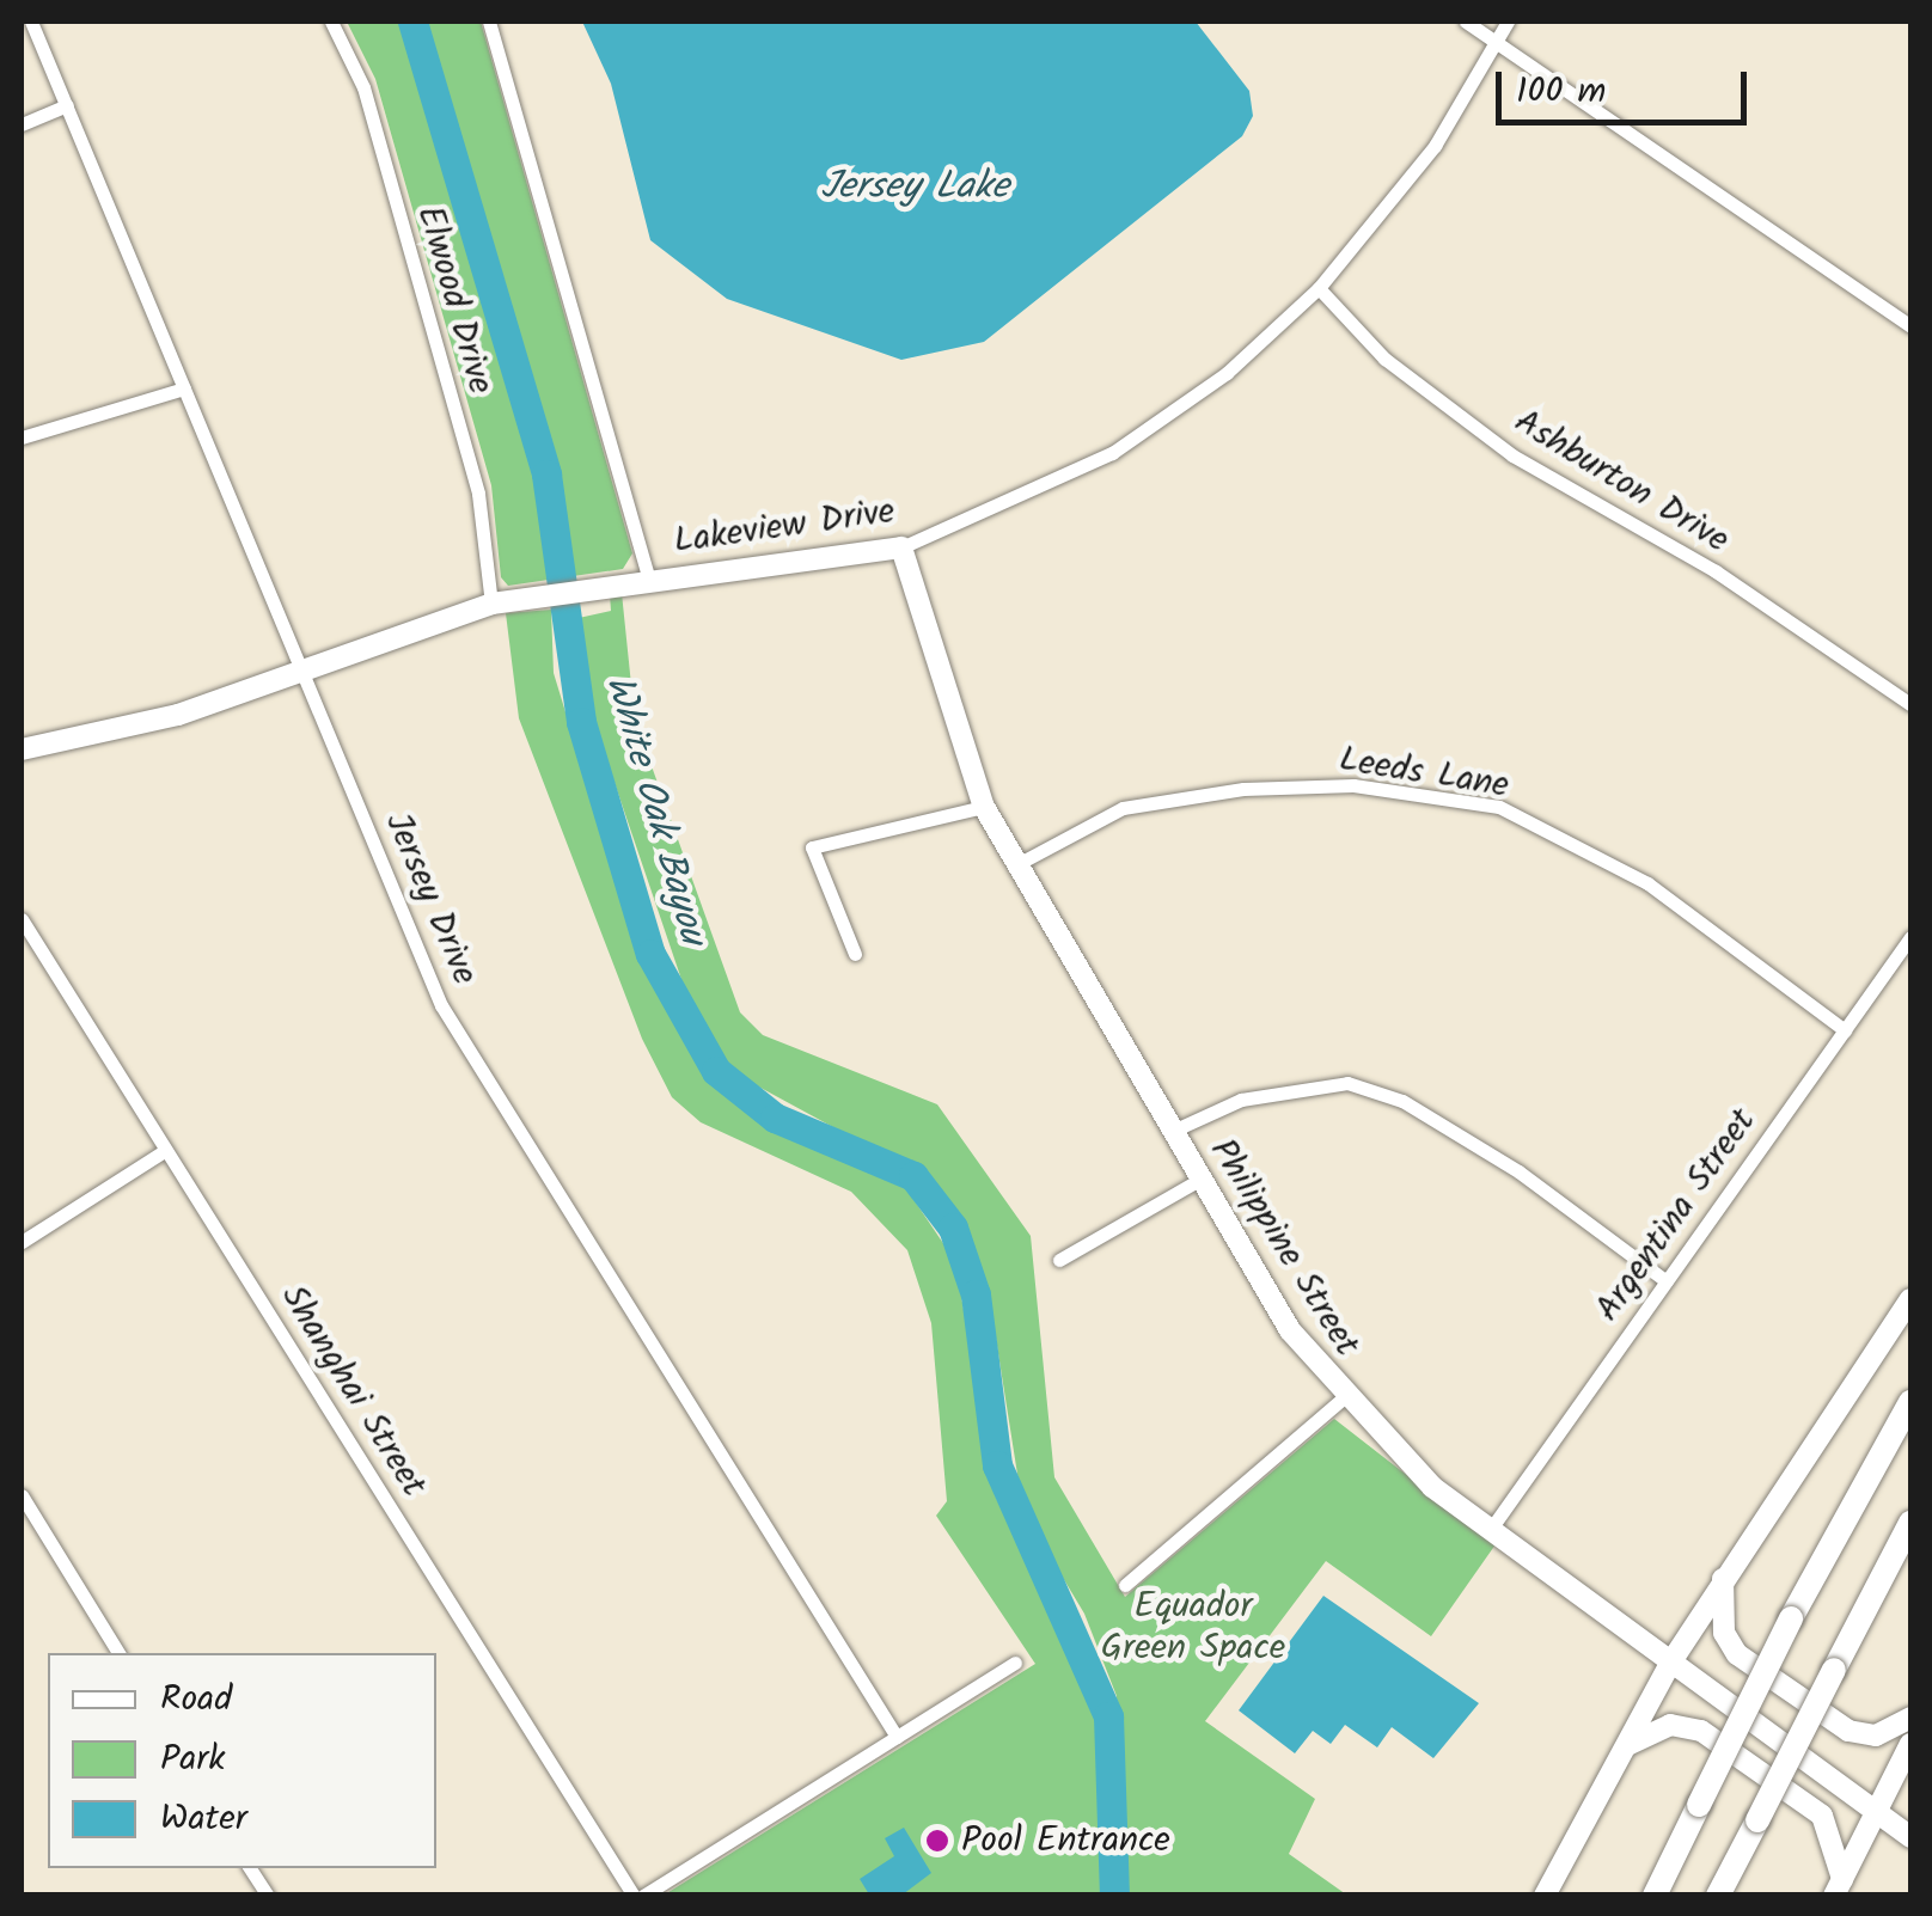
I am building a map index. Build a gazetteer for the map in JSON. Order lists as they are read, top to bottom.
{
  "streets": {
    "street": [
      "Elwood Drive",
      "Ashburton Drive",
      "Lakeview Drive",
      "Leeds Lane",
      "Jersey Drive",
      "Argentina Street",
      "Philippine Street",
      "Shanghai Street"
    ]
  },
  "crossings": [
    ["Elwood Drive", "Lakeview Drive"],
    ["Ashburton Drive", "Lakeview Drive"],
    ["Lakeview Drive", "Jersey Drive"],
    ["Lakeview Drive", "Philippine Street"],
    ["Leeds Lane", "Argentina Street"],
    ["Leeds Lane", "Philippine Street"],
    ["Argentina Street", "Philippine Street"]
  ],
  "water": ["Jersey Lake", "White Oak Bayou"],
  "parks": ["Equador Green Space"],
  "places": ["Pool Entrance"],
  "legend": ["Road", "Park", "Water"],
  "scale_bar": "100 m"
}
